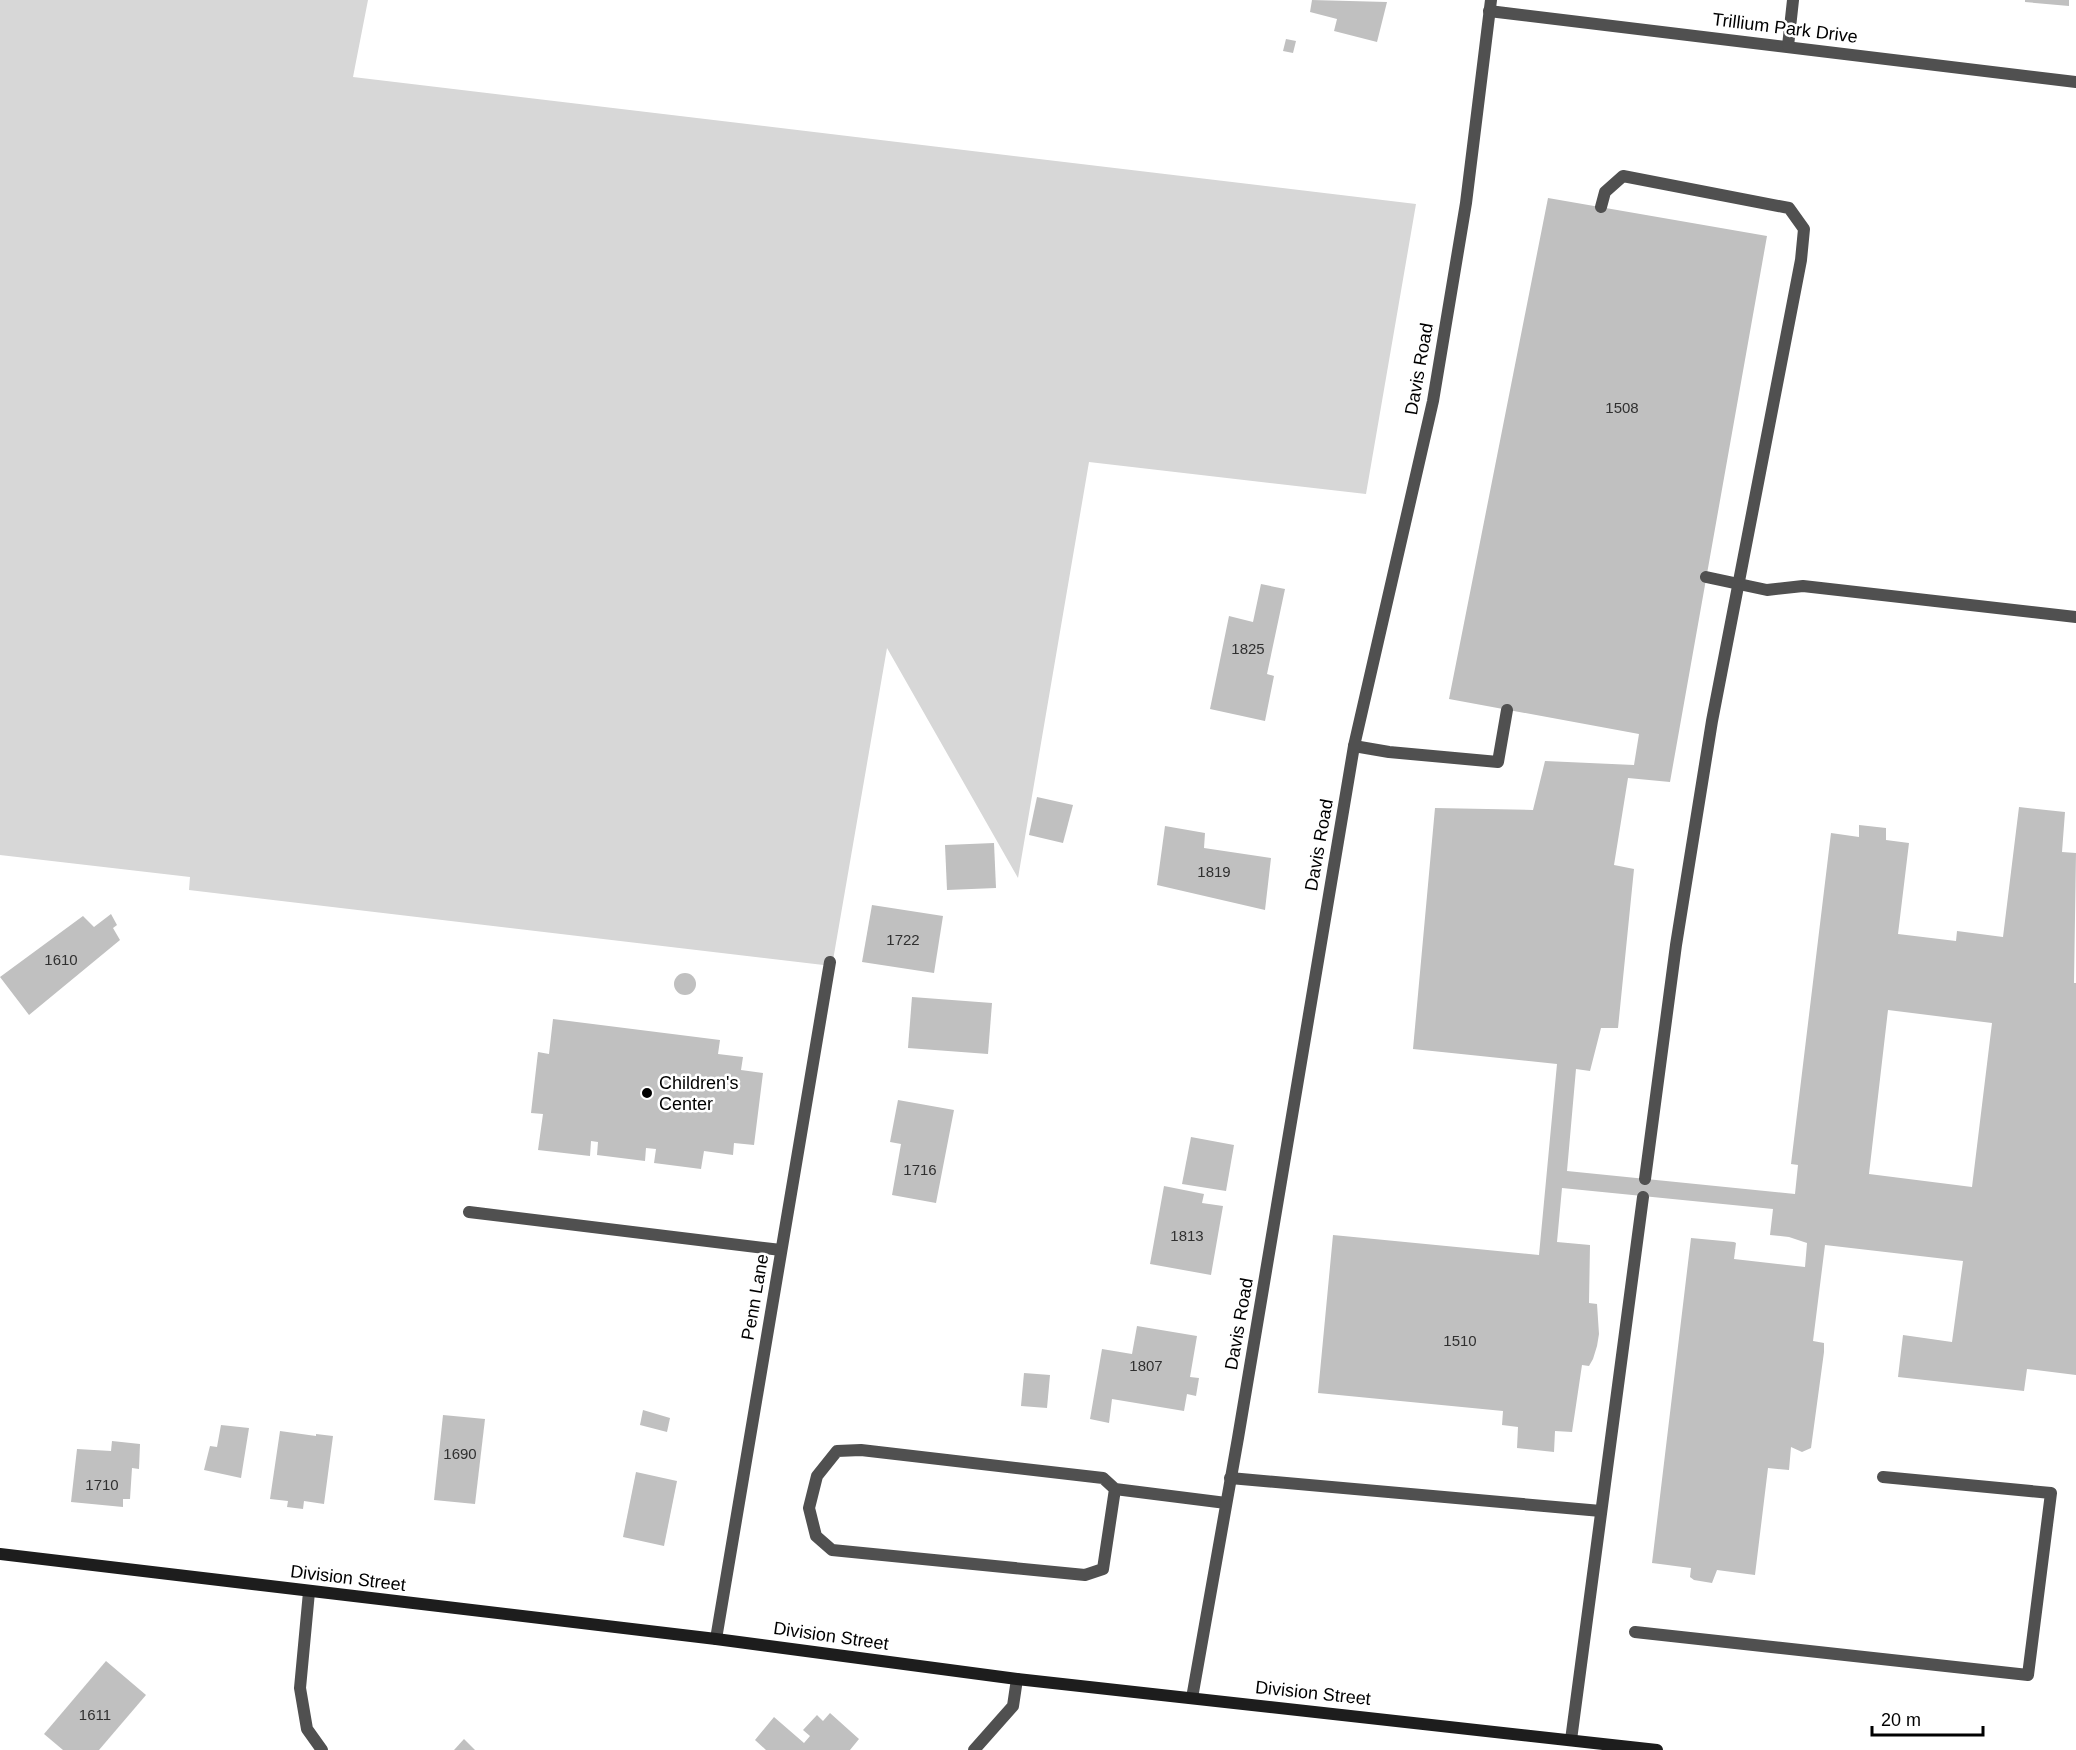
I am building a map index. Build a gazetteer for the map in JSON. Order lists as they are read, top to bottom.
{
  "streets": {
    "street": [
      "Trillium Park Drive",
      "Davis Road",
      "Penn Lane",
      "Division Street"
    ]
  },
  "crossings": [
    ["Trillium Park Drive", "Davis Road"],
    ["Davis Road", "Division Street"],
    ["Penn Lane", "Division Street"]
  ],
  "places": ["Children's Center"],
  "house_numbers": [
    "1508",
    "1825",
    "1819",
    "1722",
    "1610",
    "1716",
    "1813",
    "1510",
    "1807",
    "1690",
    "1710",
    "1611"
  ],
  "scale_bar": "20 m"
}
